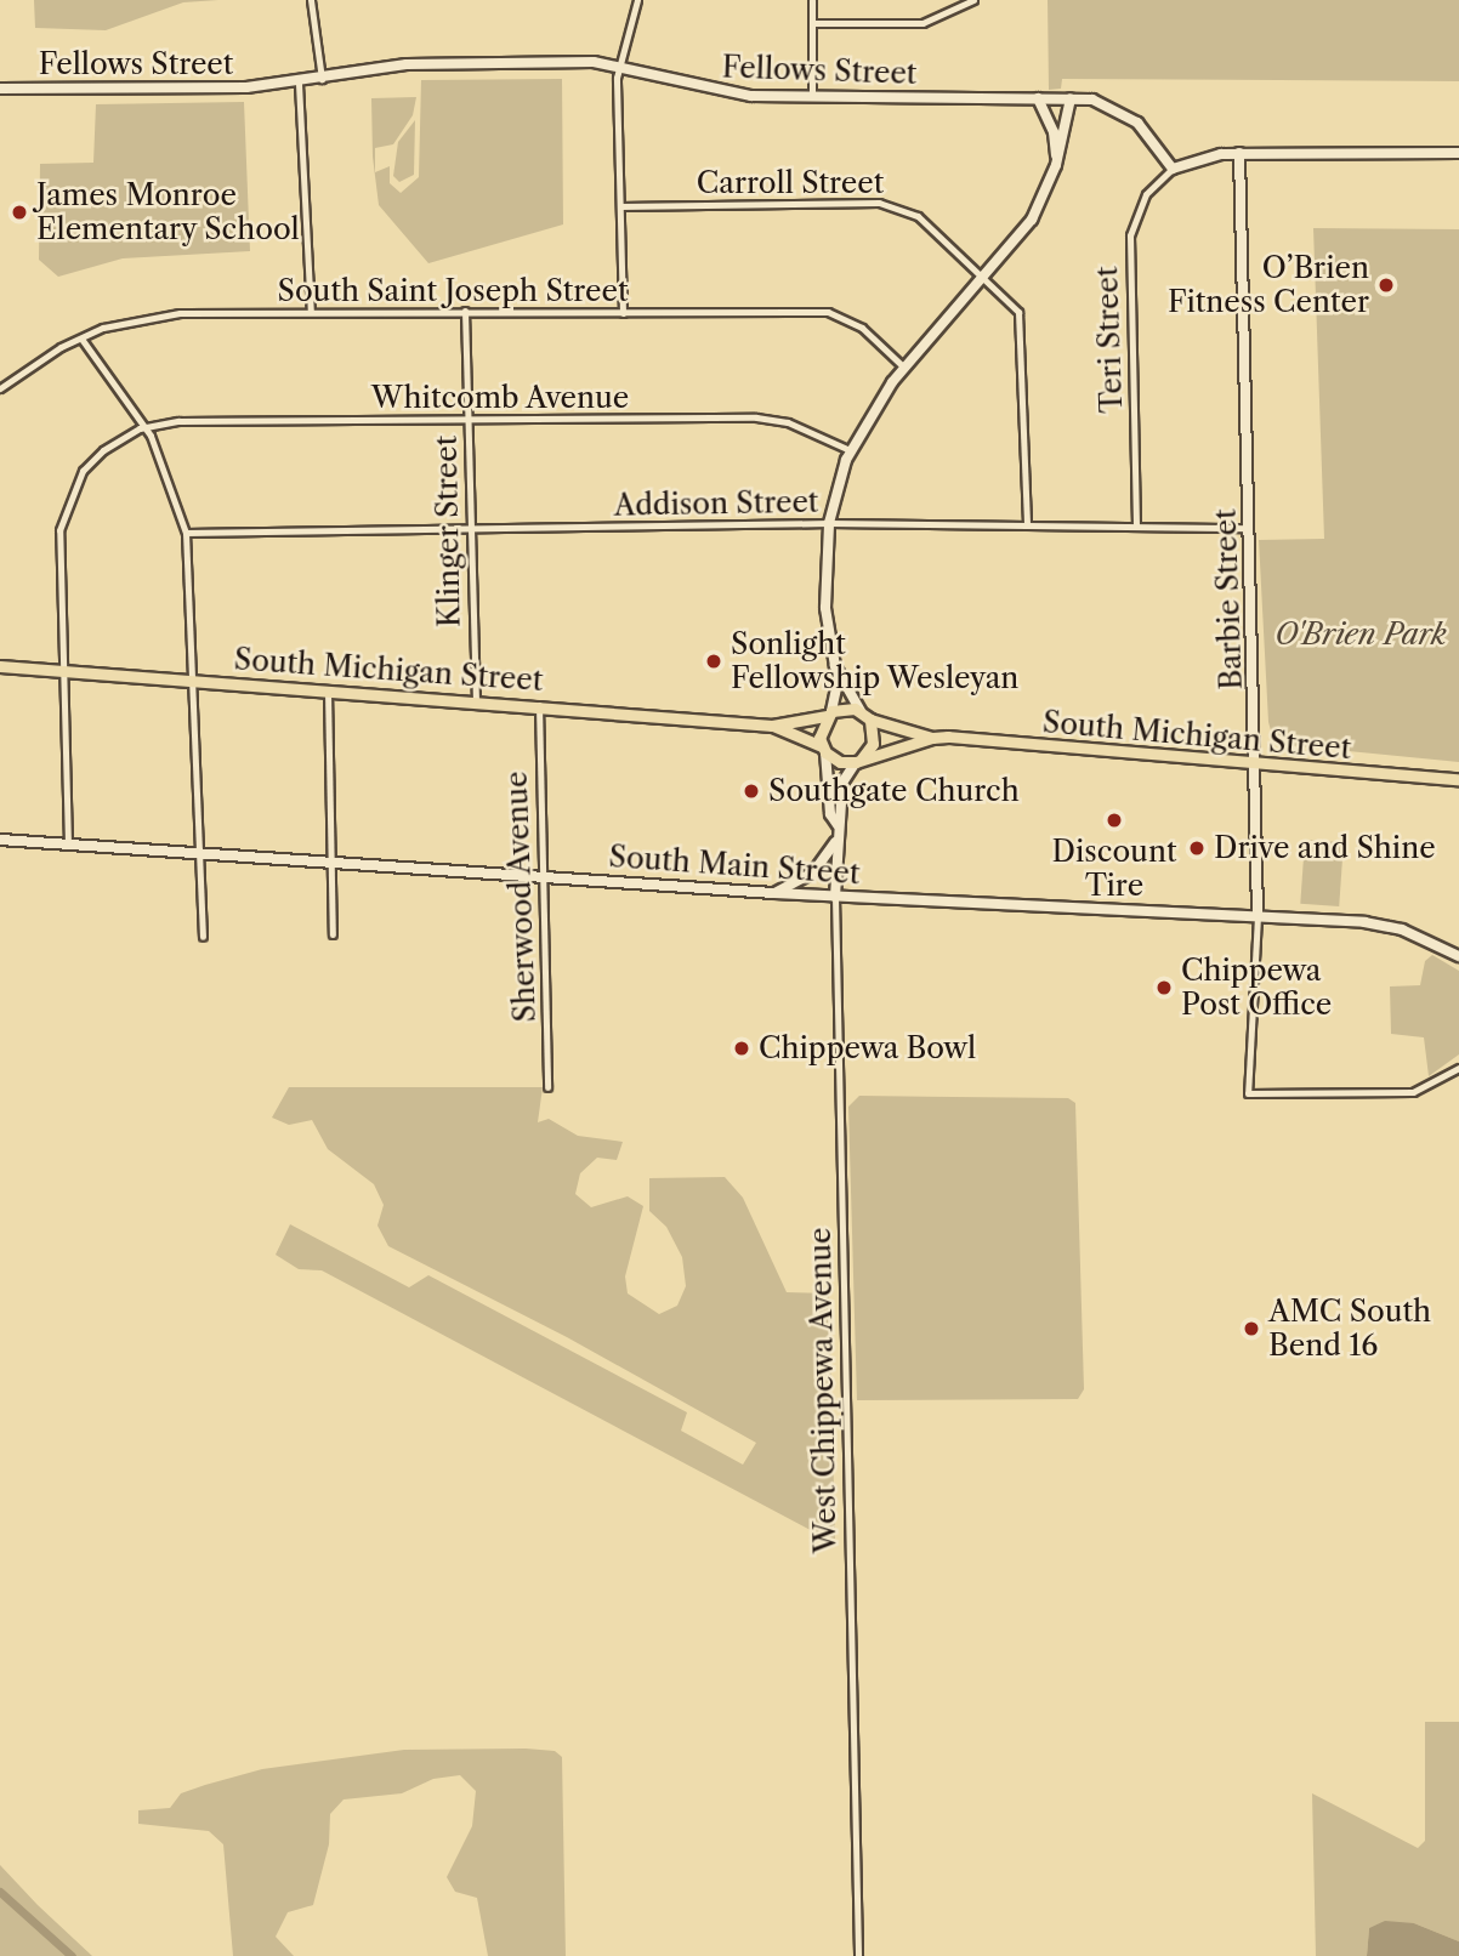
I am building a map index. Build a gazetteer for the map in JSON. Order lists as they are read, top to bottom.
{
  "streets": {
    "main road": ["South Michigan Street"],
    "street": [
      "Fellows Street",
      "Carroll Street",
      "South Saint Joseph Street",
      "Teri Street",
      "Whitcomb Avenue",
      "Addison Street",
      "Klinger Street",
      "Barbie Street",
      "South Main Street",
      "Sherwood Avenue",
      "West Chippewa Avenue"
    ]
  },
  "crossings": [
    ["Fellows Street", "Teri Street"],
    ["Carroll Street", "Addison Street"],
    ["South Saint Joseph Street", "Klinger Street"],
    ["Teri Street", "Addison Street"],
    ["Whitcomb Avenue", "Klinger Street"],
    ["Addison Street", "Klinger Street"],
    ["Addison Street", "Barbie Street"],
    ["Klinger Street", "South Michigan Street"],
    ["Barbie Street", "South Michigan Street"],
    ["Barbie Street", "South Main Street"],
    ["South Michigan Street", "Sherwood Avenue"],
    ["South Michigan Street", "West Chippewa Avenue"],
    ["South Main Street", "Sherwood Avenue"],
    ["South Main Street", "West Chippewa Avenue"]
  ],
  "parks": ["O'Brien Park"],
  "places": [
    "James Monroe Elementary School",
    "O’Brien Fitness Center",
    "Sonlight Fellowship Wesleyan",
    "Southgate Church",
    "Discount Tire",
    "Drive and Shine",
    "Chippewa Post Office",
    "Chippewa Bowl",
    "AMC South Bend 16"
  ]
}
